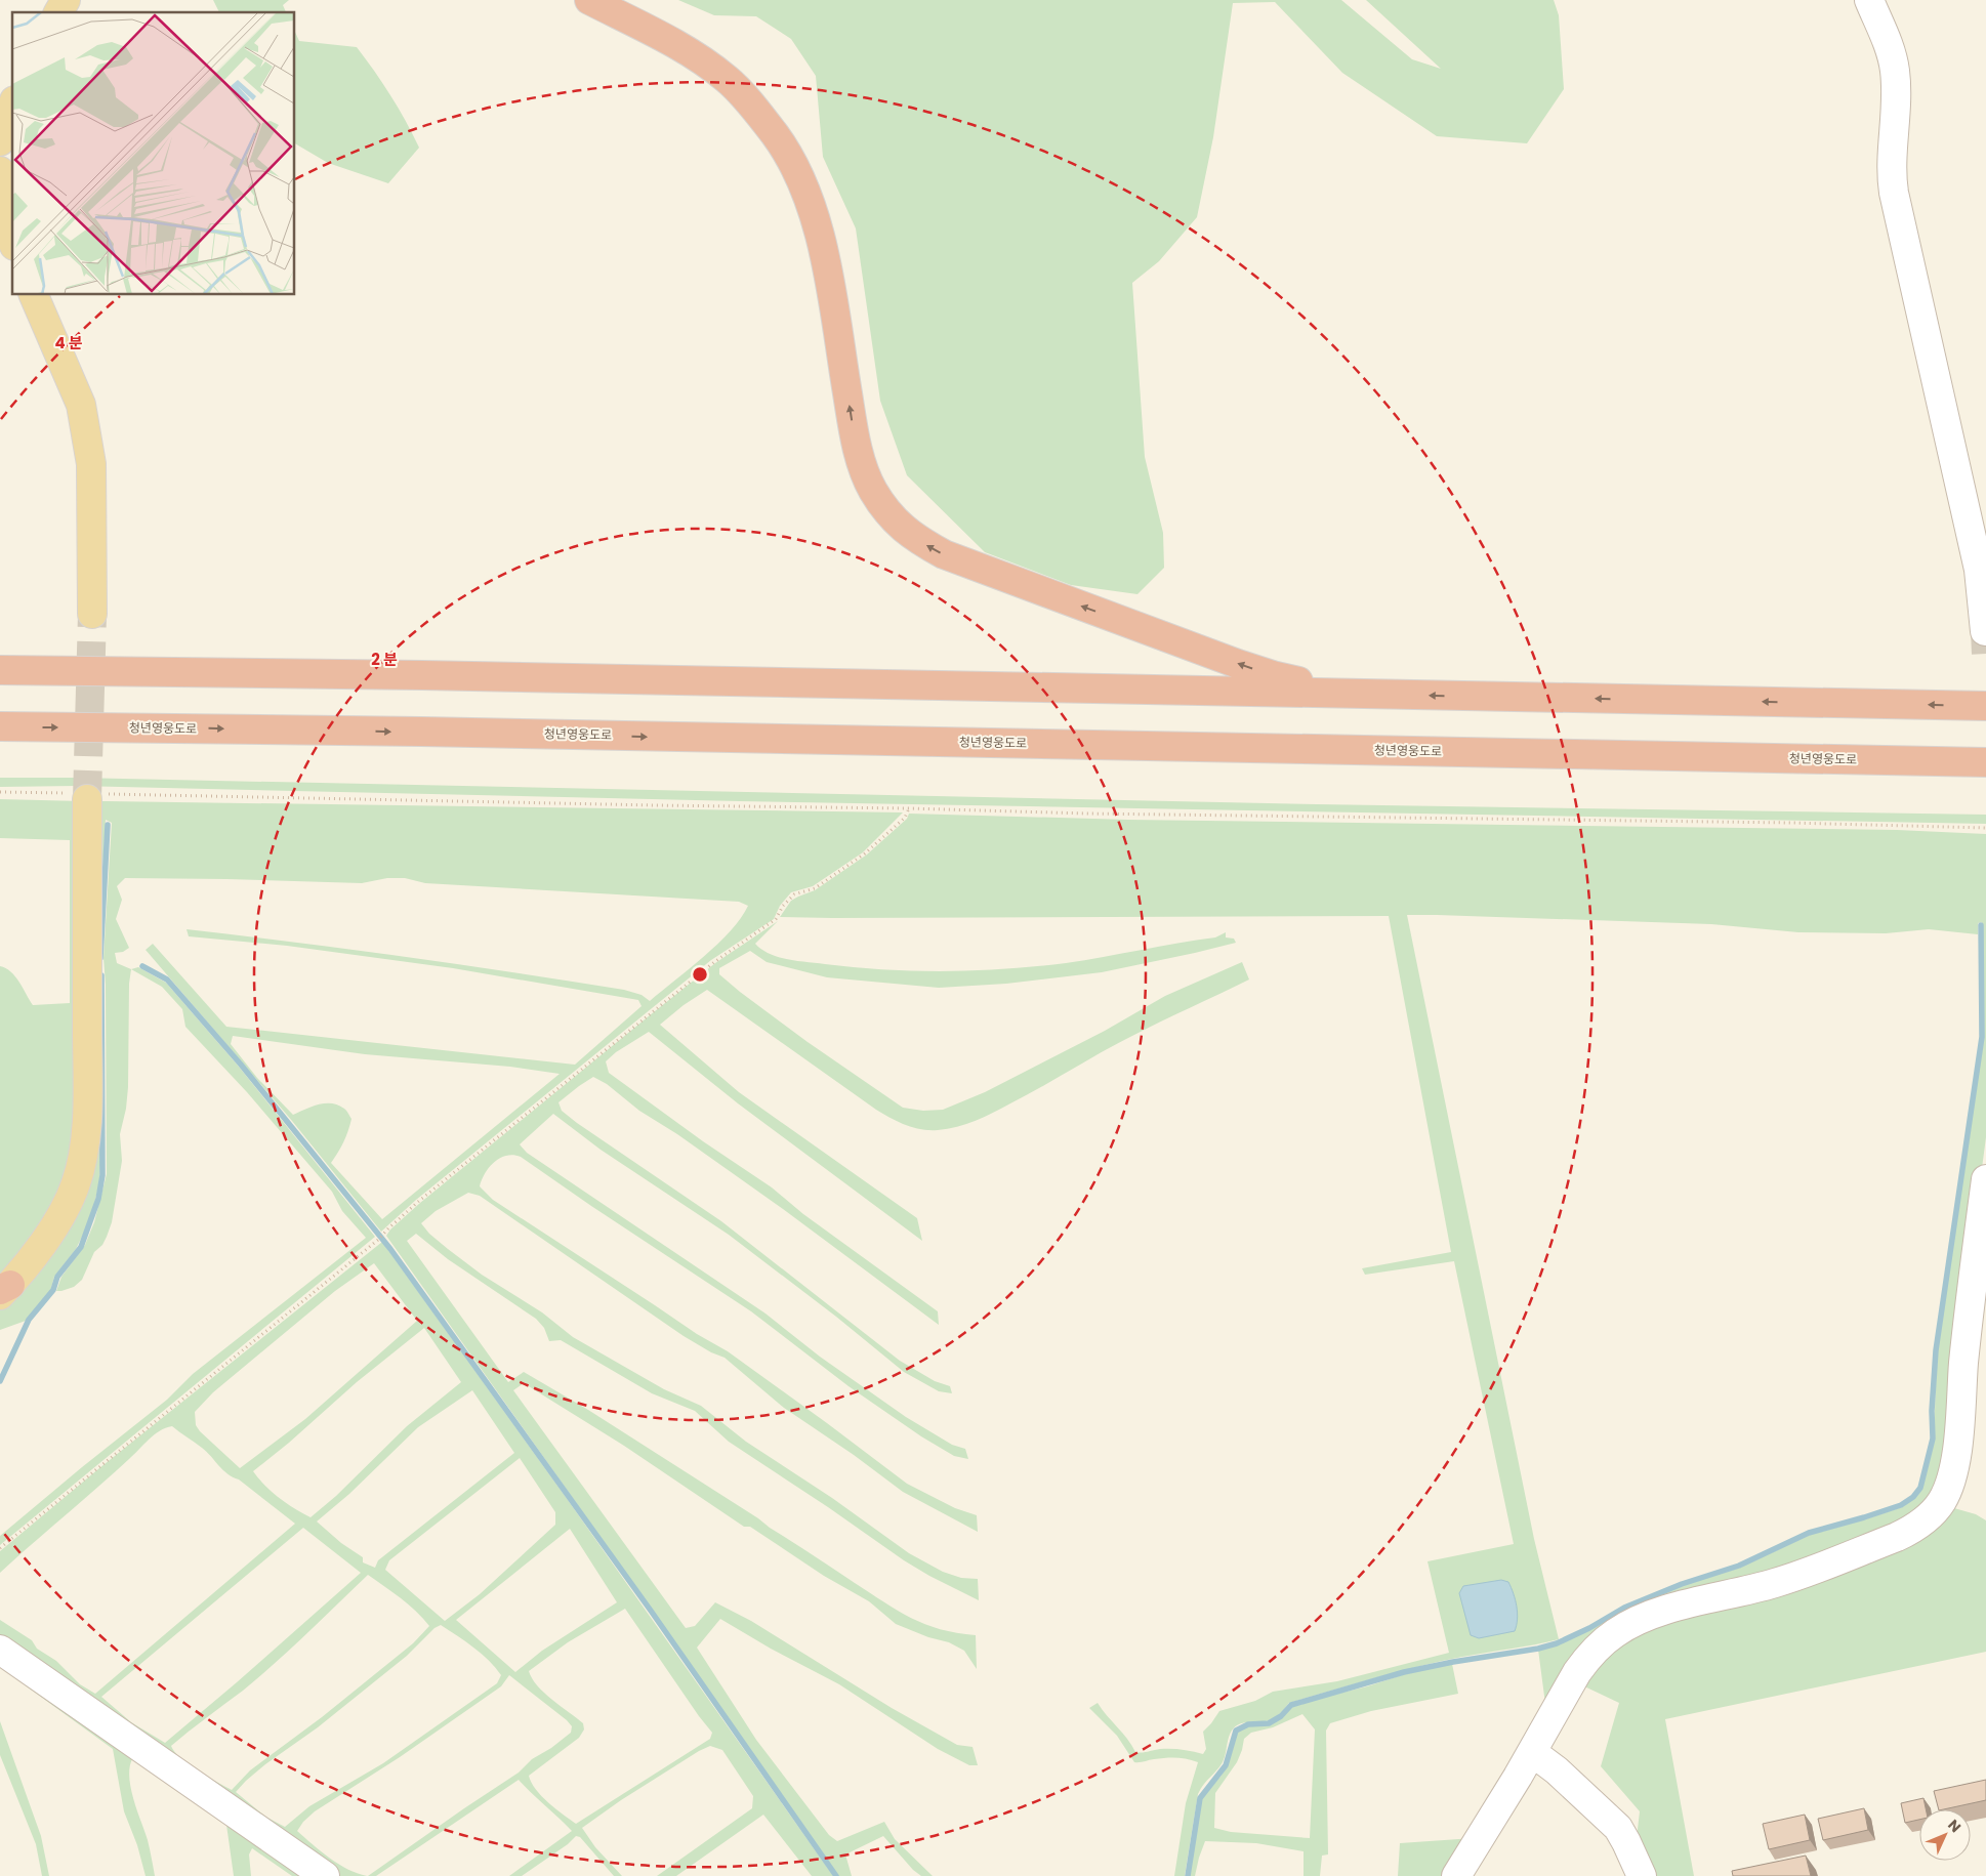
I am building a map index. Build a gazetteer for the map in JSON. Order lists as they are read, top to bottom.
{
  "streets": {
    "highway": ["청년영웅도로"]
  },
  "north": "top right",
  "rings": ["4 분", "2 분"]
}
